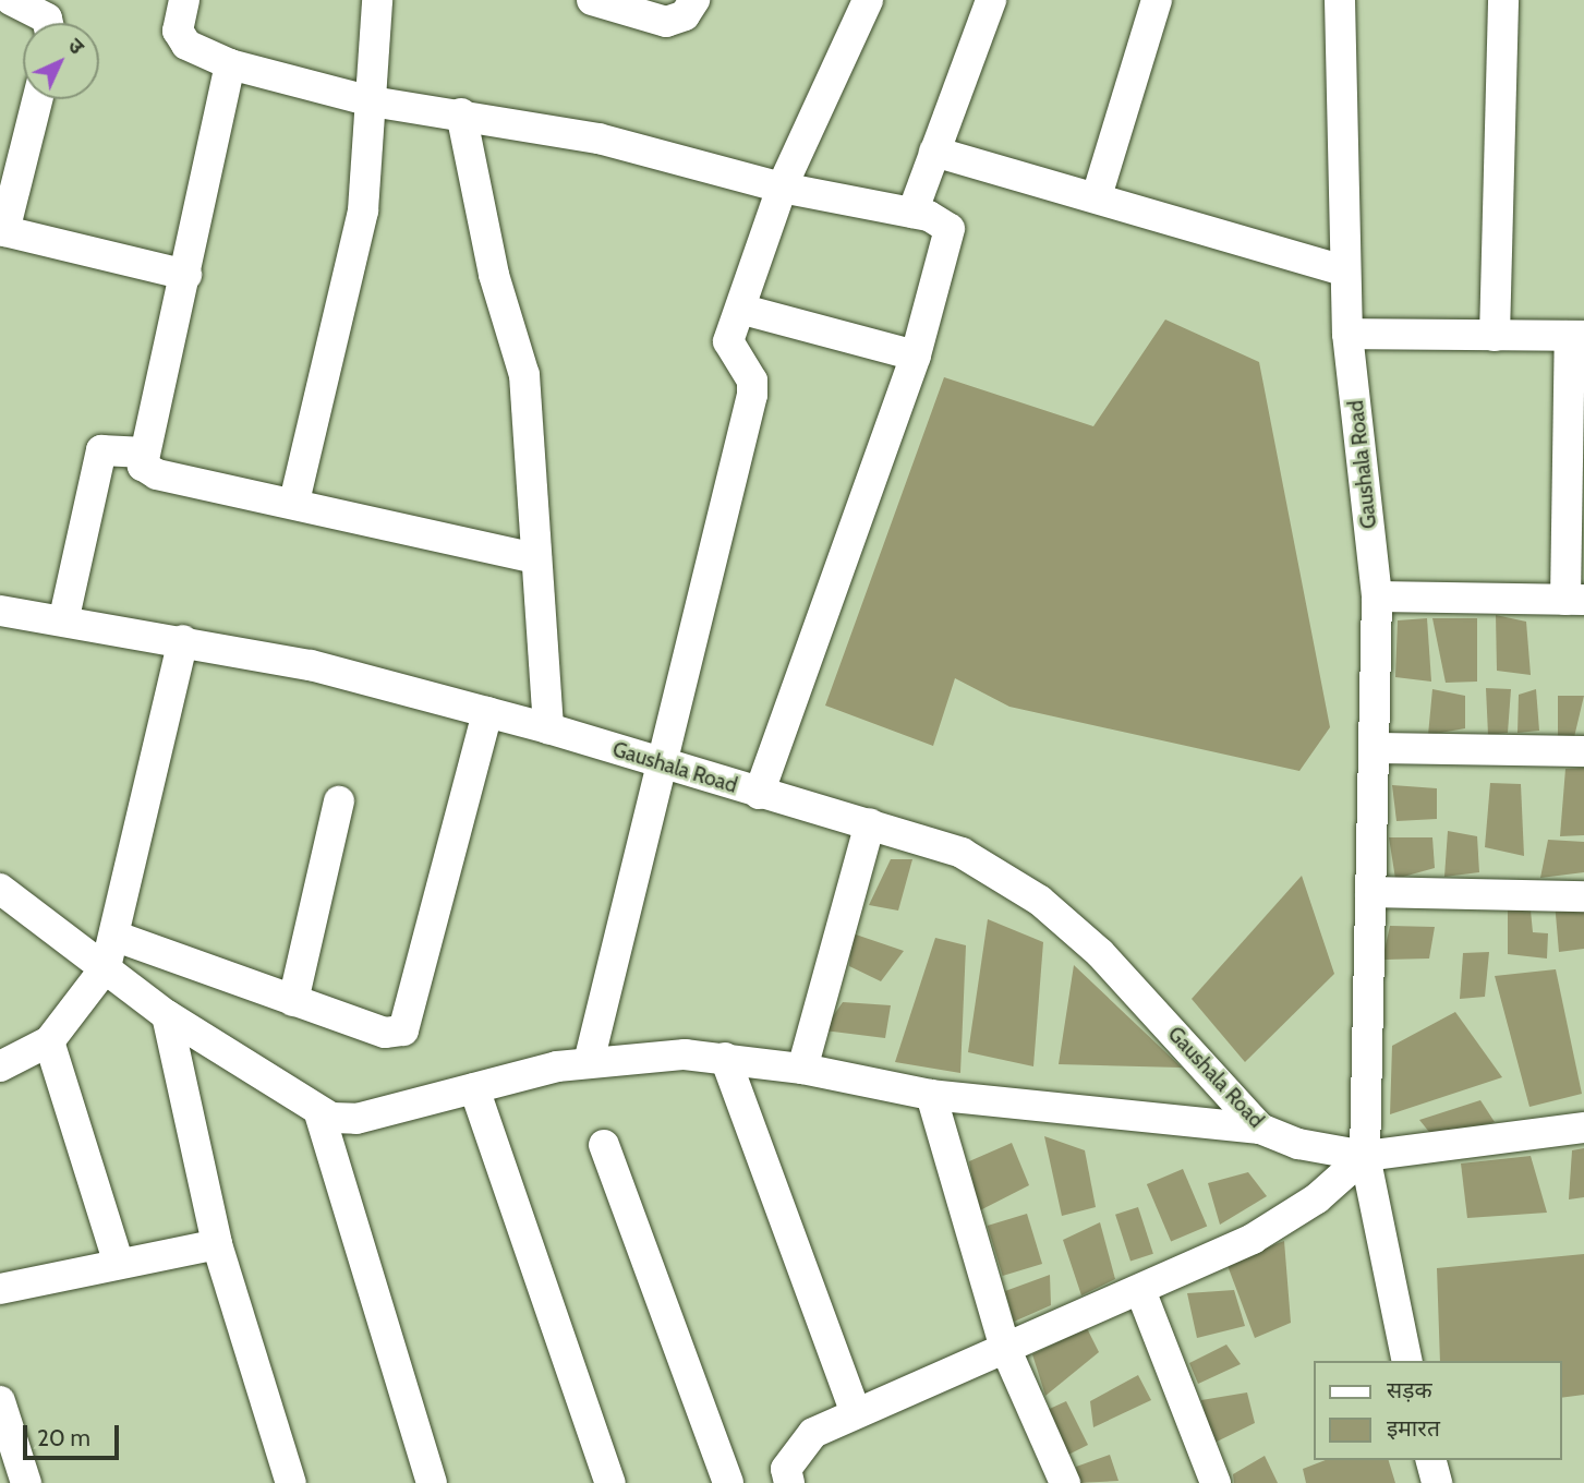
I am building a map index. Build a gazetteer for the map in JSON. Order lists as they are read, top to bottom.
{
  "streets": {
    "street": ["Gaushala Road"]
  },
  "legend": ["सड़क", "इमारत"],
  "scale_bar": "20 m",
  "north": "top right"
}
